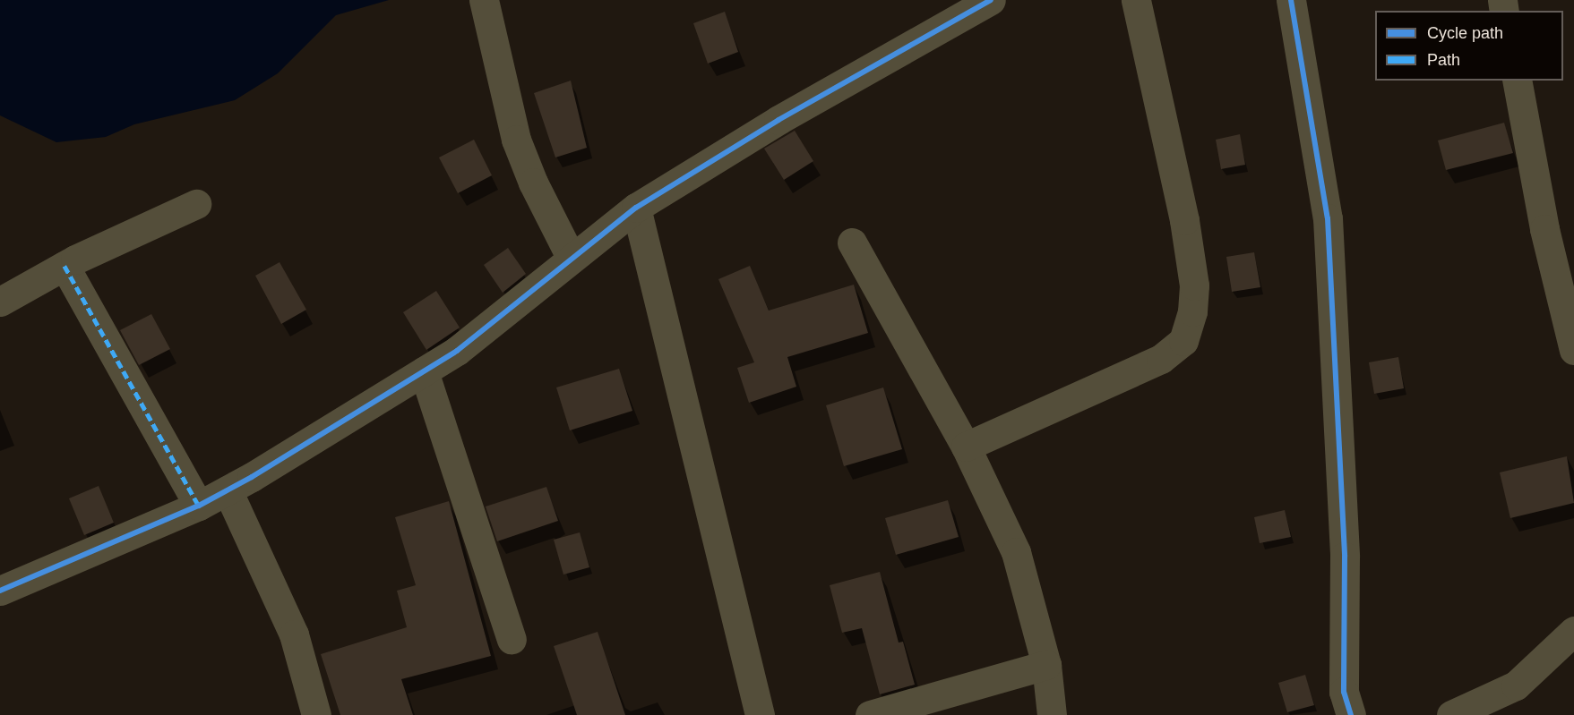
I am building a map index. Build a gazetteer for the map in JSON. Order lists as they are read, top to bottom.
{
  "legend": ["Cycle path", "Path"]
}
